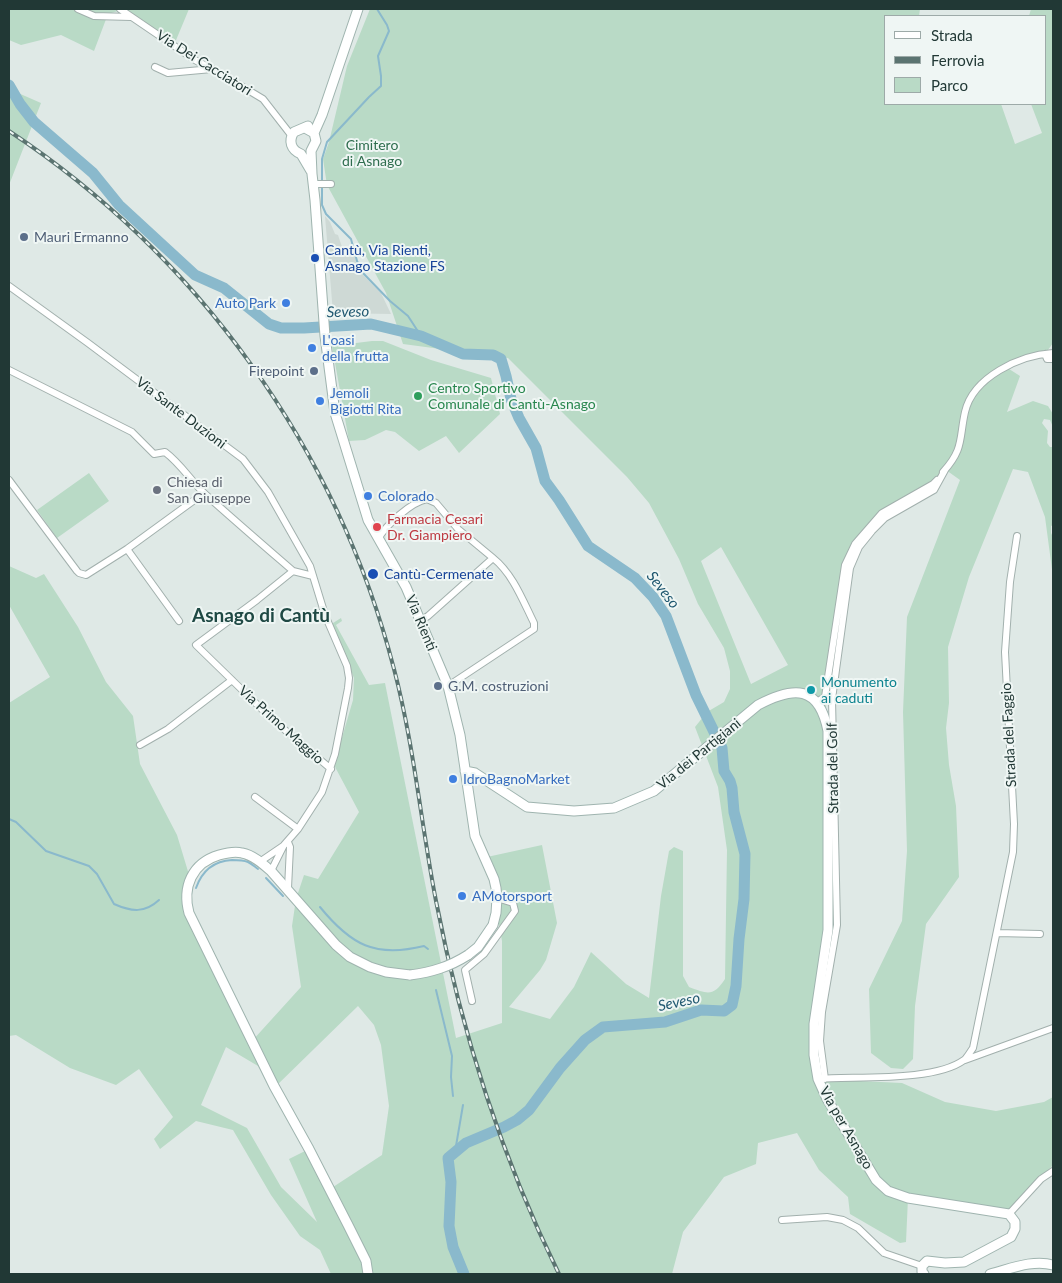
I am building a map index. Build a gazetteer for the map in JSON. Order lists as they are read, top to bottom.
{
  "streets": {
    "main road": ["Via Rienti", "Via dei Partigiani", "Via per Asnago"],
    "street": [
      "Via Dei Cacciatori",
      "Via Sante Duzioni",
      "Via Primo Maggio",
      "Strada del Faggio",
      "Strada del Golf"
    ]
  },
  "crossings": [
    ["Via Sante Duzioni", "Via Primo Maggio"],
    ["Via Rienti", "Via dei Partigiani"],
    ["Via dei Partigiani", "Strada del Golf"],
    ["Via dei Partigiani", "Via per Asnago"],
    ["Strada del Golf", "Via per Asnago"]
  ],
  "districts": ["Asnago di Cantù"],
  "water": ["Seveso"],
  "parks": ["Cimitero di Asnago"],
  "places": [
    "Mauri Ermanno",
    "Cantù, Via Rienti, Asnago Stazione FS",
    "Auto Park",
    "L'oasi della frutta",
    "Firepoint",
    "Centro Sportivo Comunale di Cantù-Asnago",
    "Jemoli Bigiotti Rita",
    "Chiesa di San Giuseppe",
    "Colorado",
    "Farmacia Cesari Dr. Giampiero",
    "Cantù-Cermenate",
    "G.M. costruzioni",
    "Monumento ai caduti",
    "IdroBagnoMarket",
    "AMotorsport"
  ],
  "legend": ["Strada", "Ferrovia", "Parco"]
}
